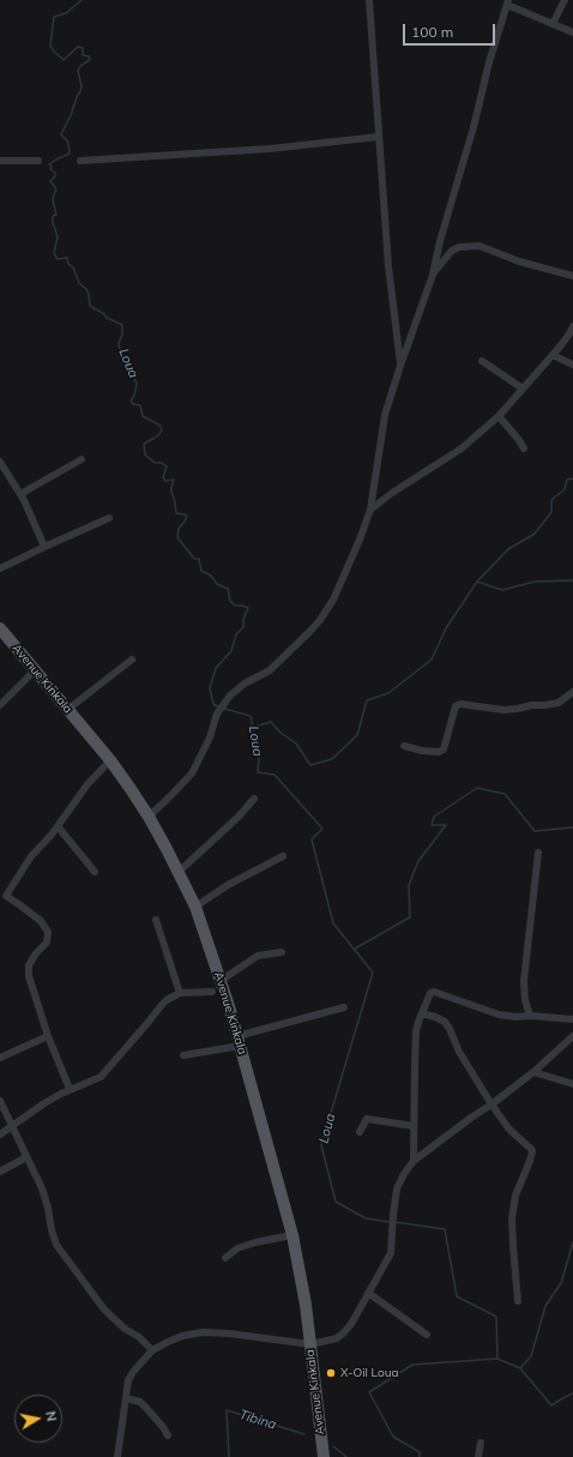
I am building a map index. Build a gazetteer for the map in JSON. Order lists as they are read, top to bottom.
{
  "streets": {
    "main road": ["Avenue Kinkala"]
  },
  "water": ["Loua", "Tibina"],
  "places": ["X-Oil Loua"],
  "scale_bar": "100 m",
  "north": "right"
}
